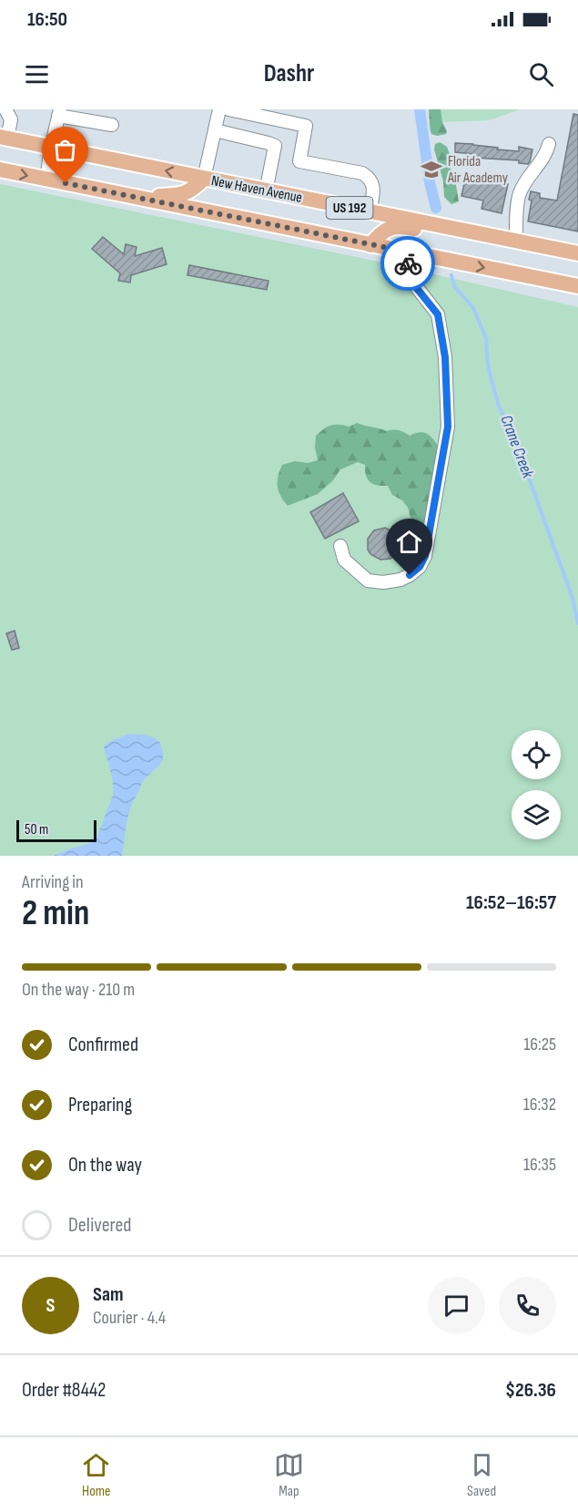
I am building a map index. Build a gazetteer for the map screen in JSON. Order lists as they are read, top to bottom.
{
  "streets": {
    "main road": ["New Haven Avenue", "US 192"]
  },
  "water": ["Crane Creek"],
  "places": {
    "school or university": ["Florida Air Academy"]
  },
  "scale_bar": "50 m",
  "page": {
    "status": "16:50",
    "header": "Dashr",
    "scale": "50 m",
    "heading": ["2 min", "Arriving in", "16:52–16:57"],
    "panel": [
      "Sam",
      "Courier · 4.4",
      "Order #8442",
      "$26.36"
    ],
    "bar": "On the way · 210 m",
    "list": [
      ["Confirmed", "16:25"],
      ["Preparing", "16:32"],
      ["On the way", "16:35"],
      "Delivered"
    ],
    "round": "S",
    "tabs": ["Home", "Map", "Saved"]
  }
}
